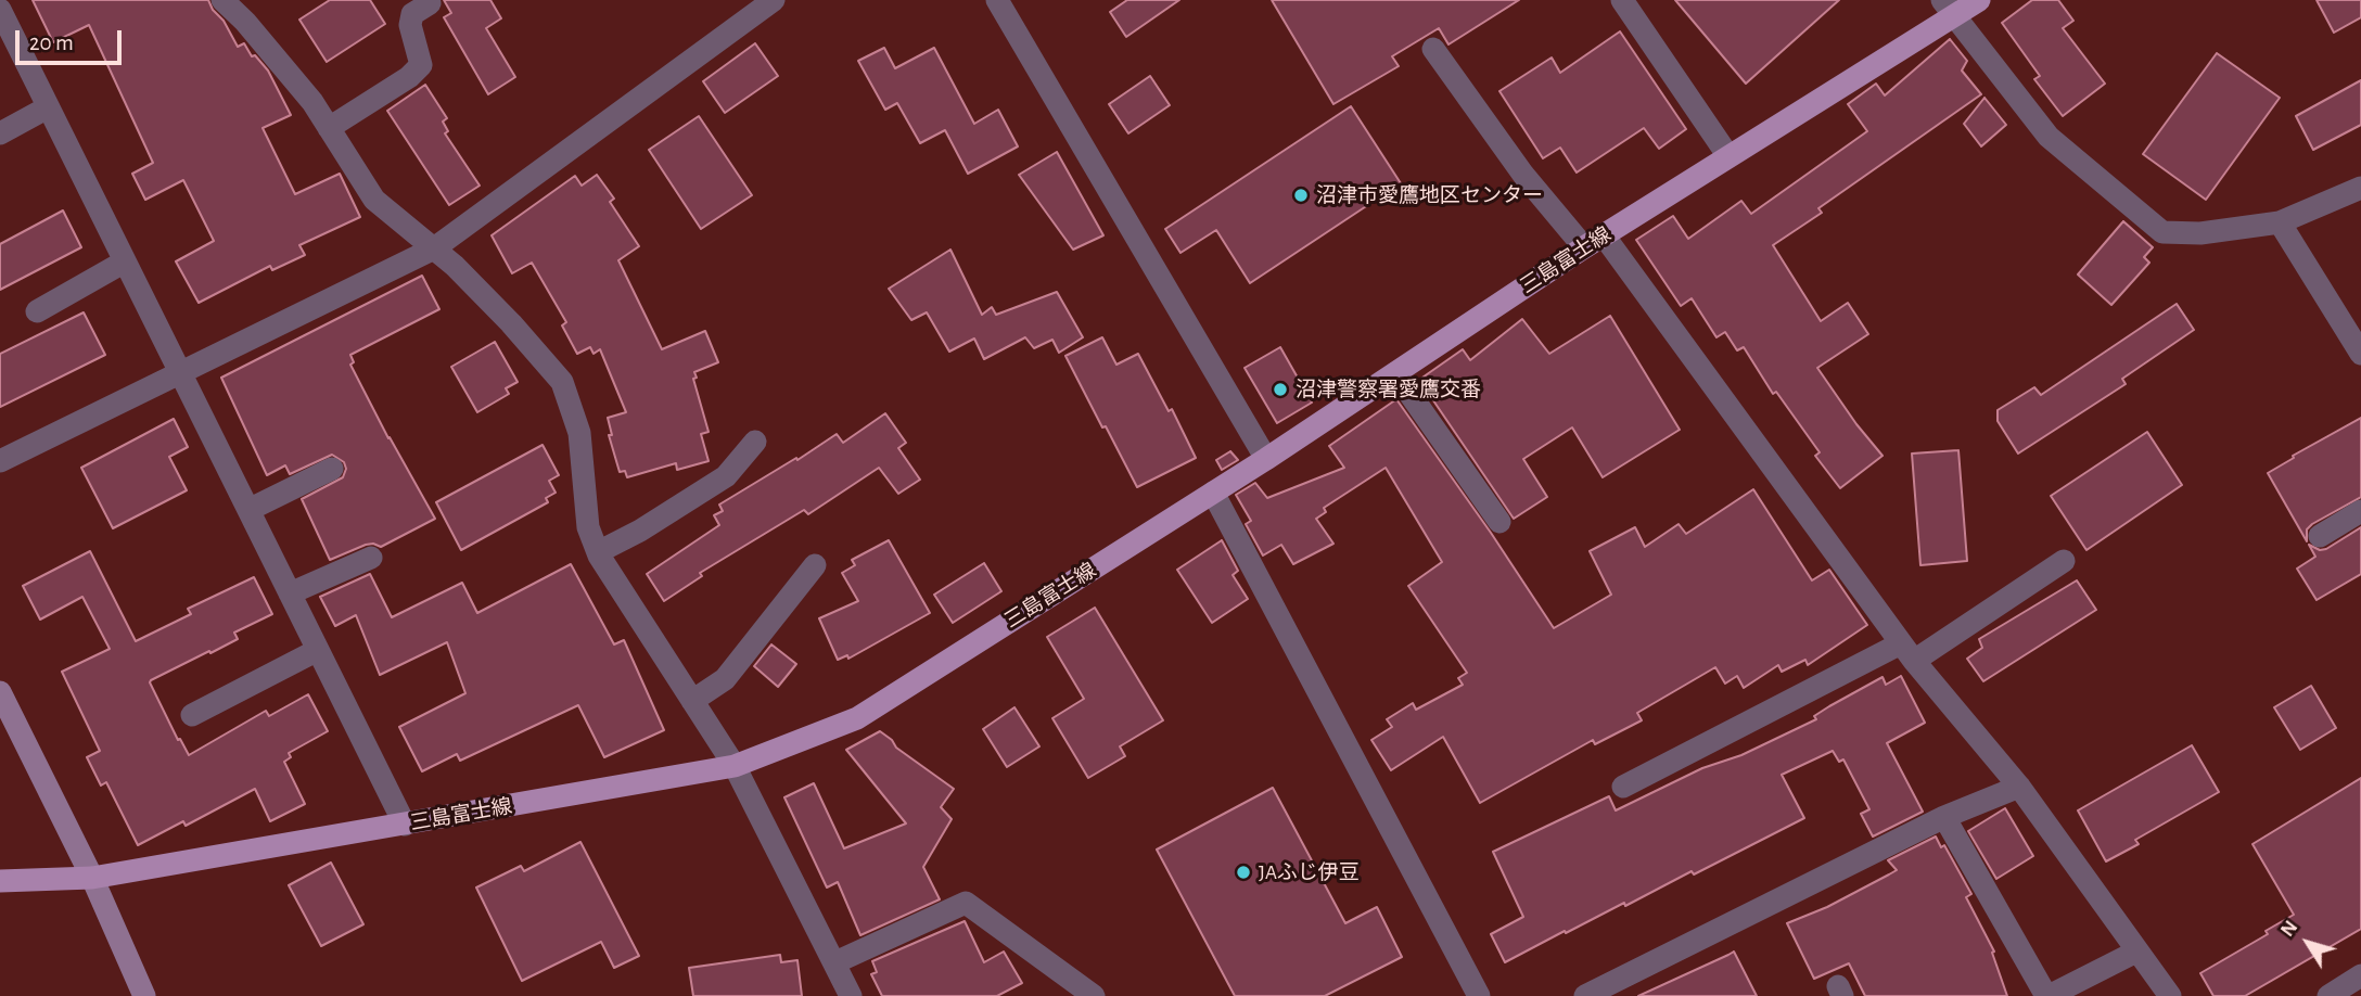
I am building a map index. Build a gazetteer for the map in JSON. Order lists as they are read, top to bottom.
{
  "streets": {
    "main road": ["三島富士線"]
  },
  "places": ["沼津市愛鷹地区センター", "沼津警察署愛鷹交番", "JAふじ伊豆"],
  "scale_bar": "20 m",
  "north": "top left"
}
